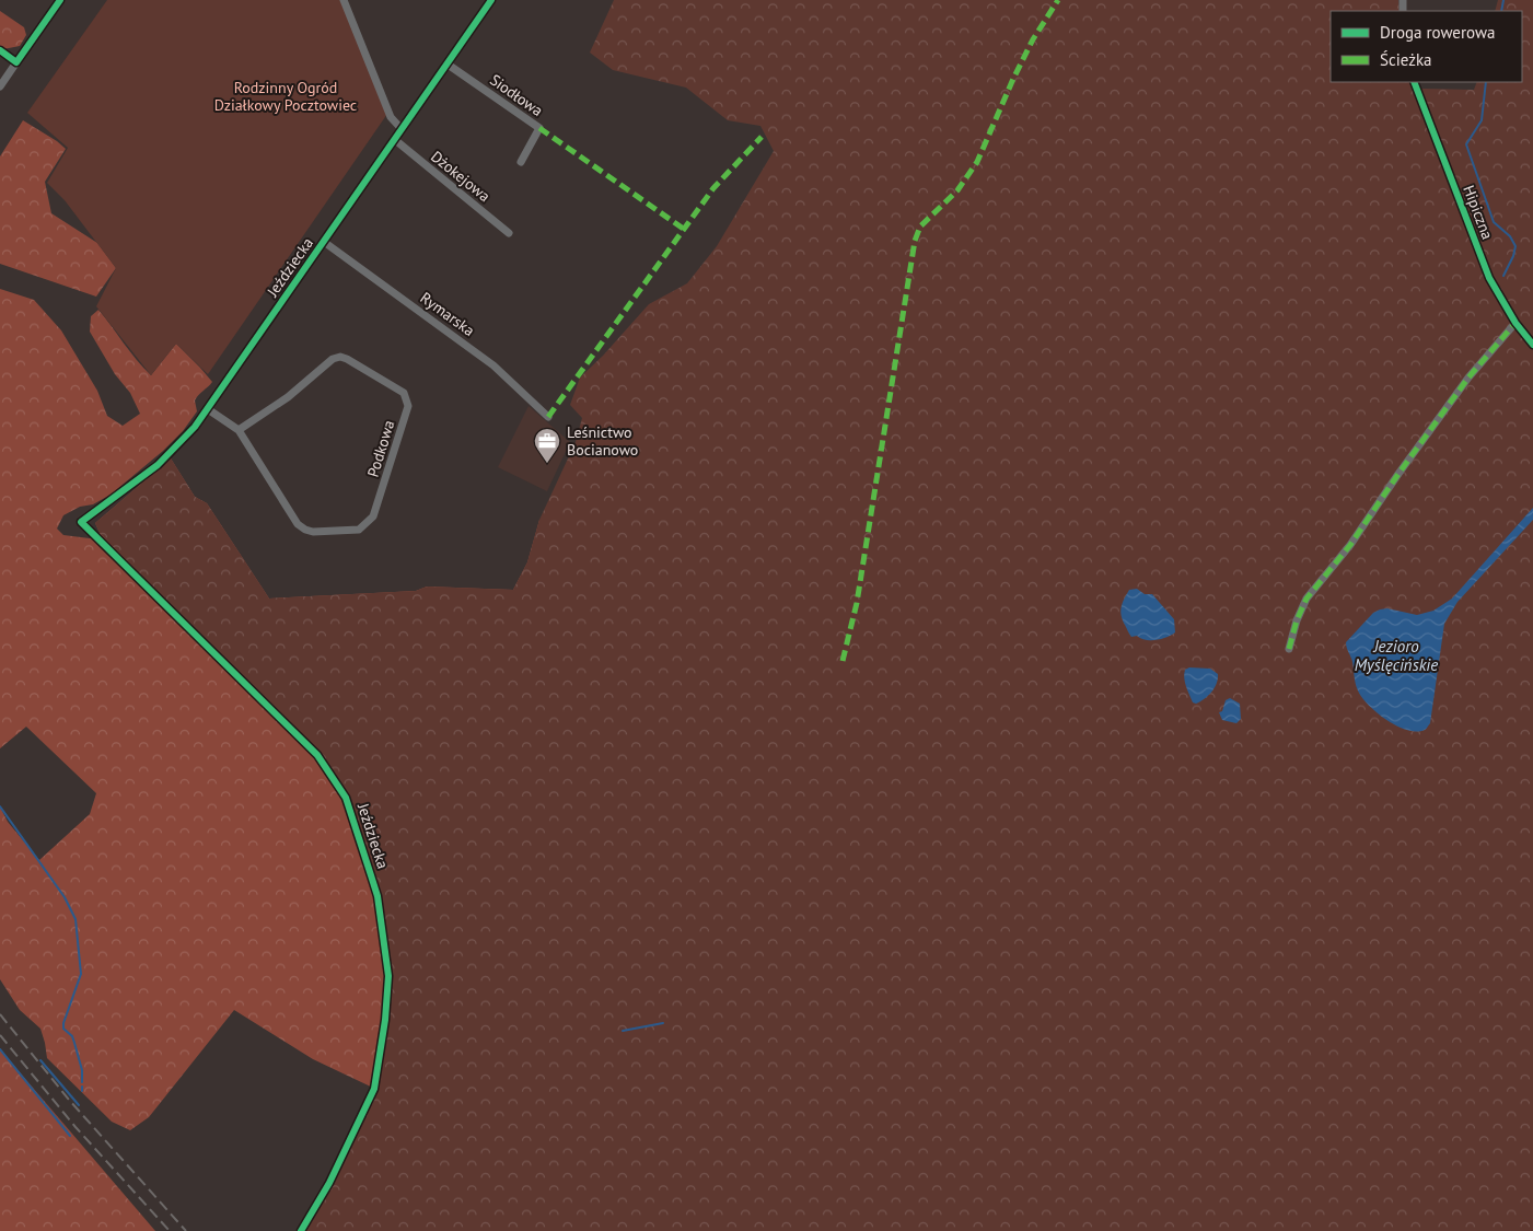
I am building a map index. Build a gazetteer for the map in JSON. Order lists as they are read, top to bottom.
{
  "streets": {
    "street": [
      "Siodłowa",
      "Dżokejowa",
      "Hipiczna",
      "Jeździecka",
      "Rymarska",
      "Podkowa"
    ]
  },
  "crossings": [
    ["Siodłowa", "Jeździecka"],
    ["Dżokejowa", "Jeździecka"],
    ["Jeździecka", "Rymarska"],
    ["Jeździecka", "Podkowa"]
  ],
  "water": ["Jezioro Myślęcińskie"],
  "parks": ["Rodzinny Ogród Działkowy Pocztowiec"],
  "places": {
    "office": ["Leśnictwo Bocianowo"]
  },
  "legend": ["Droga rowerowa", "Ścieżka"]
}
